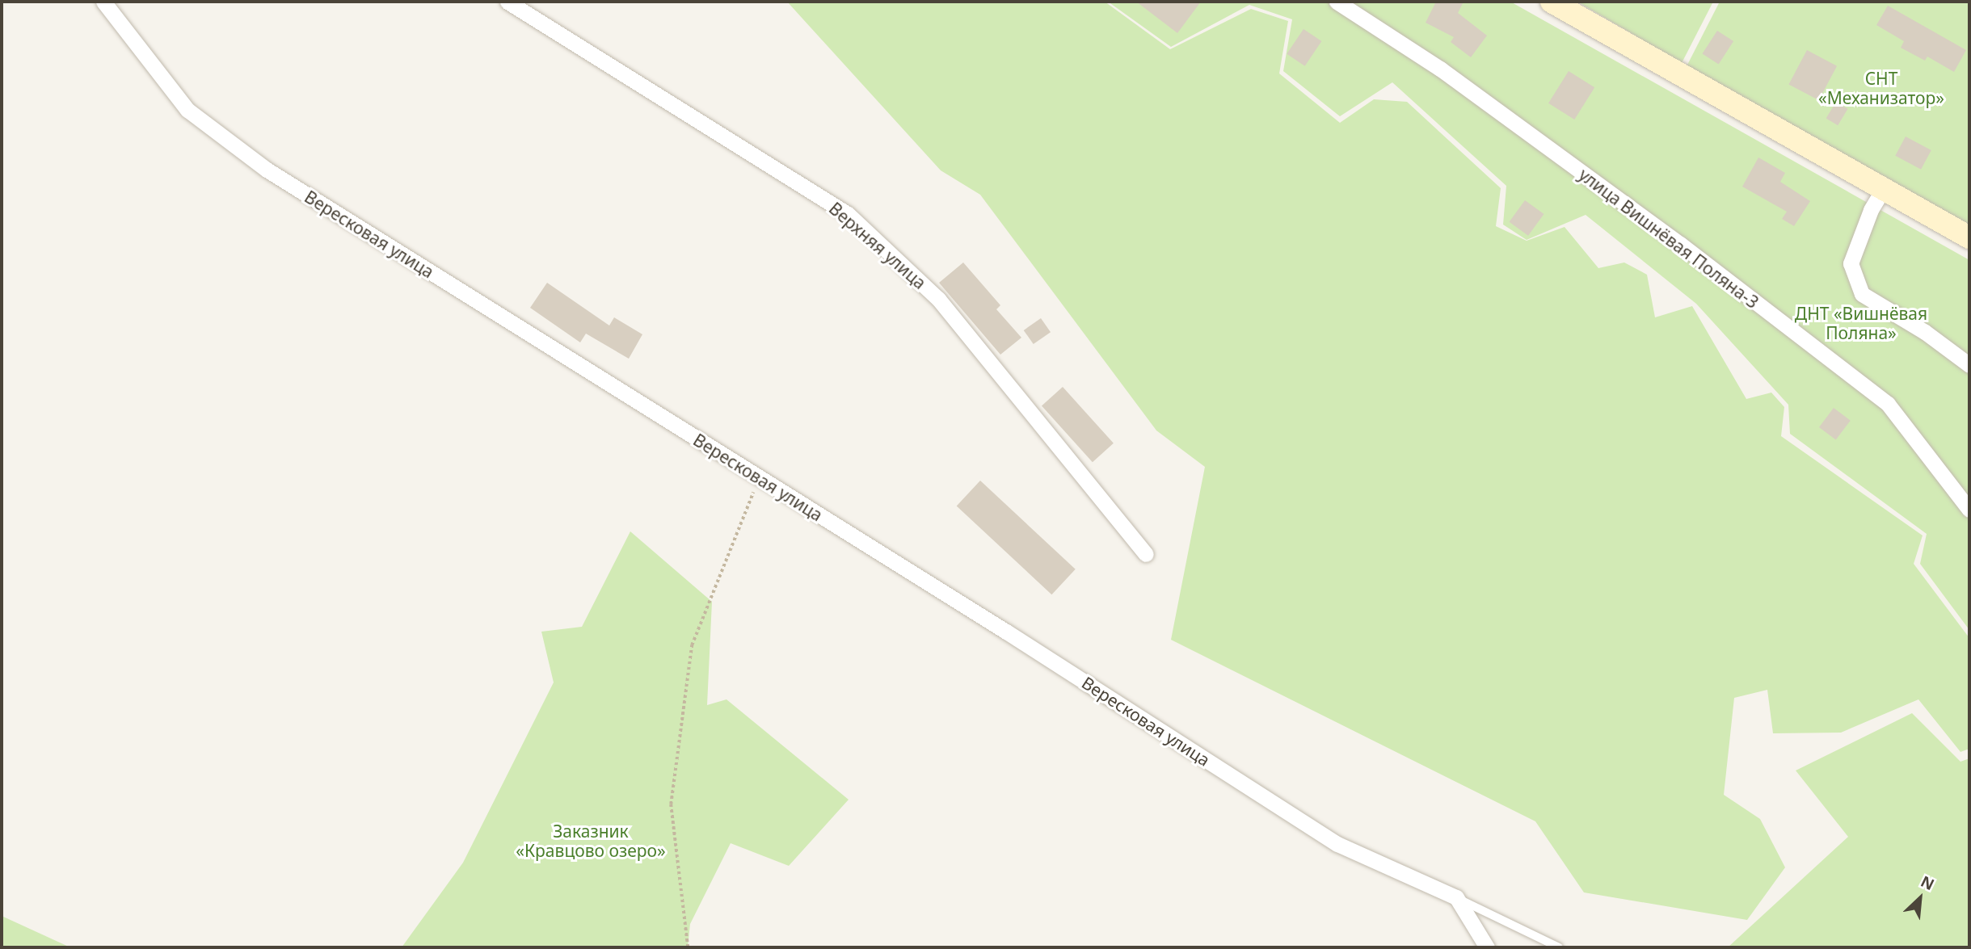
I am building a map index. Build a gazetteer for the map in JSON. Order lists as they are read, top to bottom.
{
  "streets": {
    "street": ["Вересковая улица", "улица Вишнёвая Поляна-3", "Верхняя улица"]
  },
  "parks": ["СНТ «Механизатор»", "ДНТ «Вишнёвая Поляна»", "Заказник «Кравцово озеро»"],
  "north": "top right"
}
